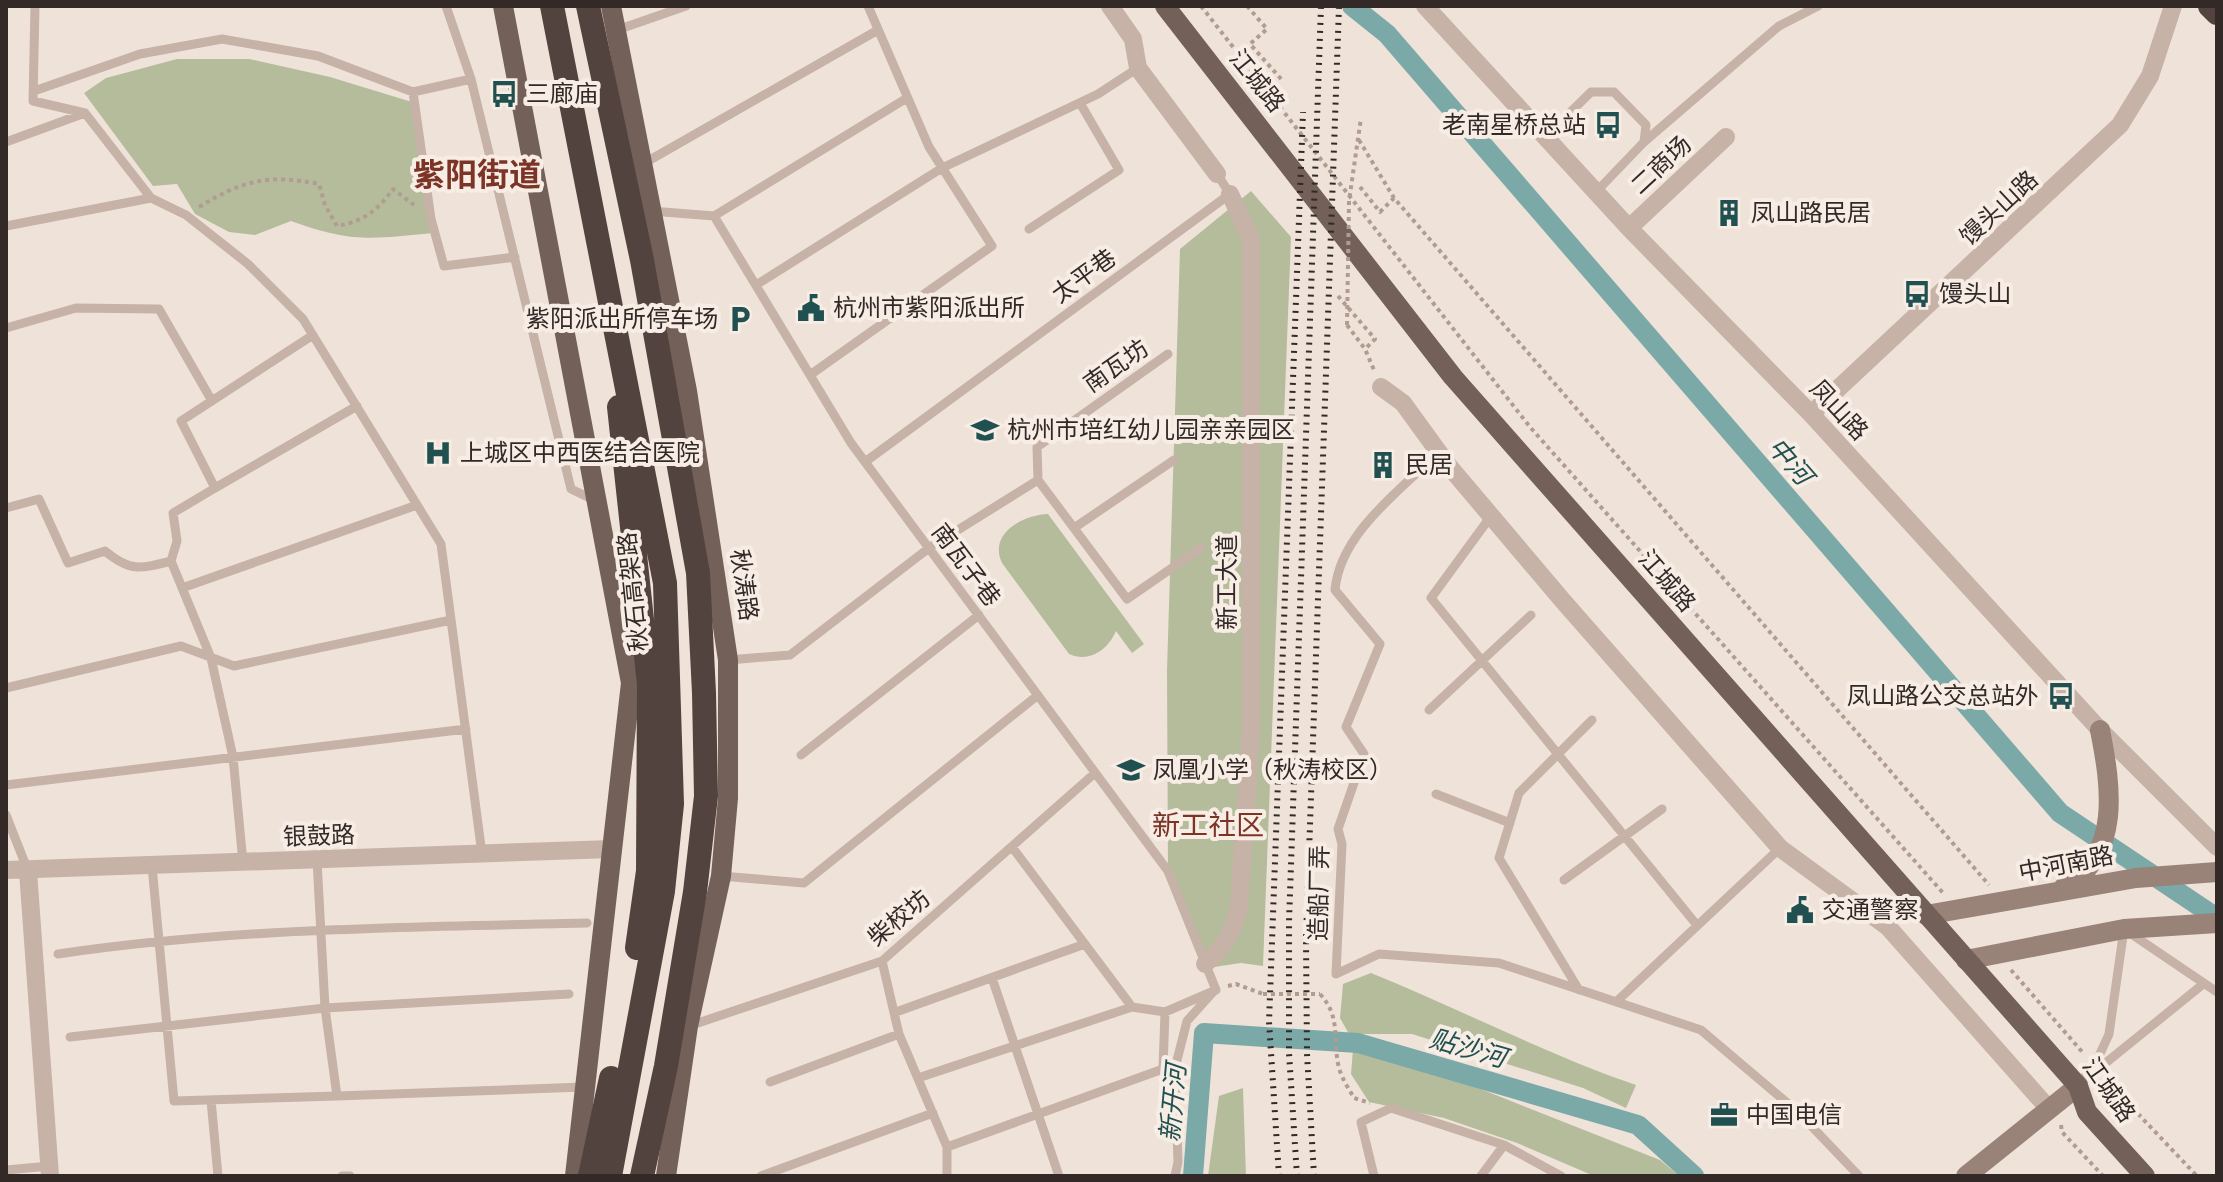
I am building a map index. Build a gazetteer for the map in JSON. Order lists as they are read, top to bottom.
{
  "streets": {
    "highway": ["秋石高架路"],
    "main road": ["江城路", "秋涛路", "中河南路"],
    "street": [
      "二商场",
      "馒头山路",
      "凤山路",
      "新工大道",
      "银鼓路"
    ],
    "lane": [
      "太平巷",
      "南瓦坊",
      "南瓦子巷",
      "造船厂弄",
      "柴校坊"
    ]
  },
  "crossings": [
    ["江城路", "中河南路"],
    ["二商场", "凤山路"],
    ["馒头山路", "凤山路"],
    ["太平巷", "南瓦子巷"],
    ["太平巷", "新工大道"],
    ["南瓦子巷", "新工大道"],
    ["南瓦子巷", "柴校坊"],
    ["秋涛路", "柴校坊"]
  ],
  "districts": ["紫阳街道", "新工社区"],
  "water": ["中河", "贴沙河", "新开河"],
  "places": {
    "bus stop": [
      "三廊庙",
      "老南星桥总站",
      "馒头山",
      "凤山路公交总站外"
    ],
    "building": ["凤山路民居", "民居"],
    "public building": ["杭州市紫阳派出所", "交通警察"],
    "parking": ["紫阳派出所停车场"],
    "school or university": ["杭州市培红幼儿园亲亲园区", "凤凰小学（秋涛校区）"],
    "hospital": ["上城区中西医结合医院"],
    "office": ["中国电信"]
  }
}
